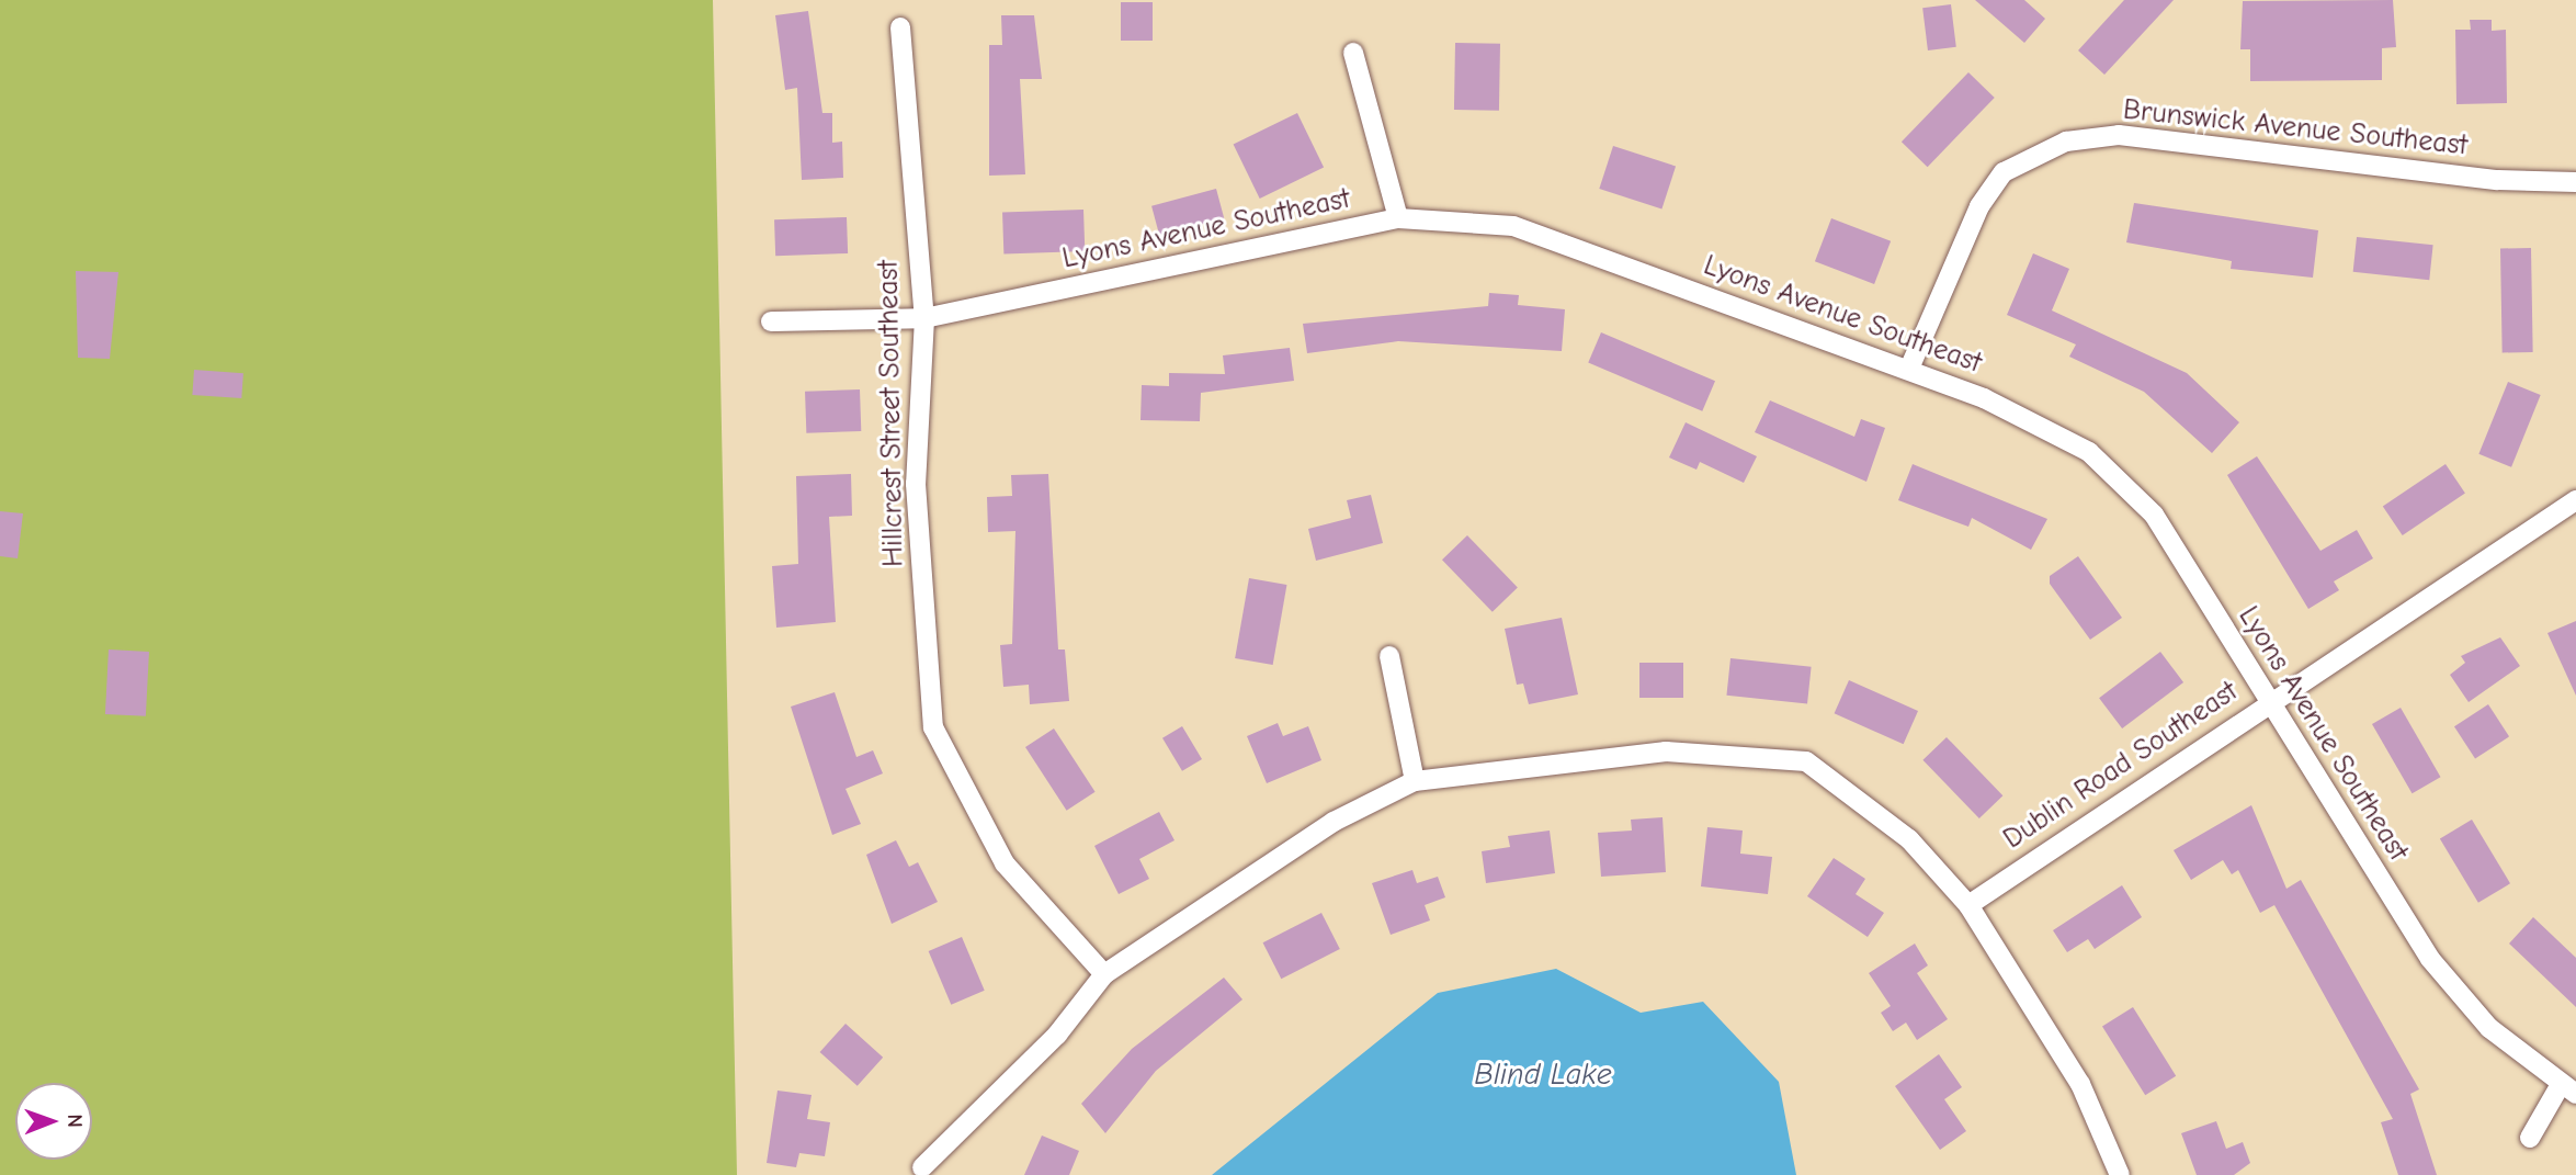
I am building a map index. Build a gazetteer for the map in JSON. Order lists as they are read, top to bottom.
{
  "streets": {
    "street": [
      "Brunswick Avenue Southeast",
      "Lyons Avenue Southeast",
      "Hillcrest Street Southeast",
      "Dublin Road Southeast"
    ]
  },
  "crossings": [
    ["Brunswick Avenue Southeast", "Lyons Avenue Southeast"],
    ["Lyons Avenue Southeast", "Hillcrest Street Southeast"],
    ["Lyons Avenue Southeast", "Dublin Road Southeast"]
  ],
  "water": ["Blind Lake"],
  "north": "right"
}
